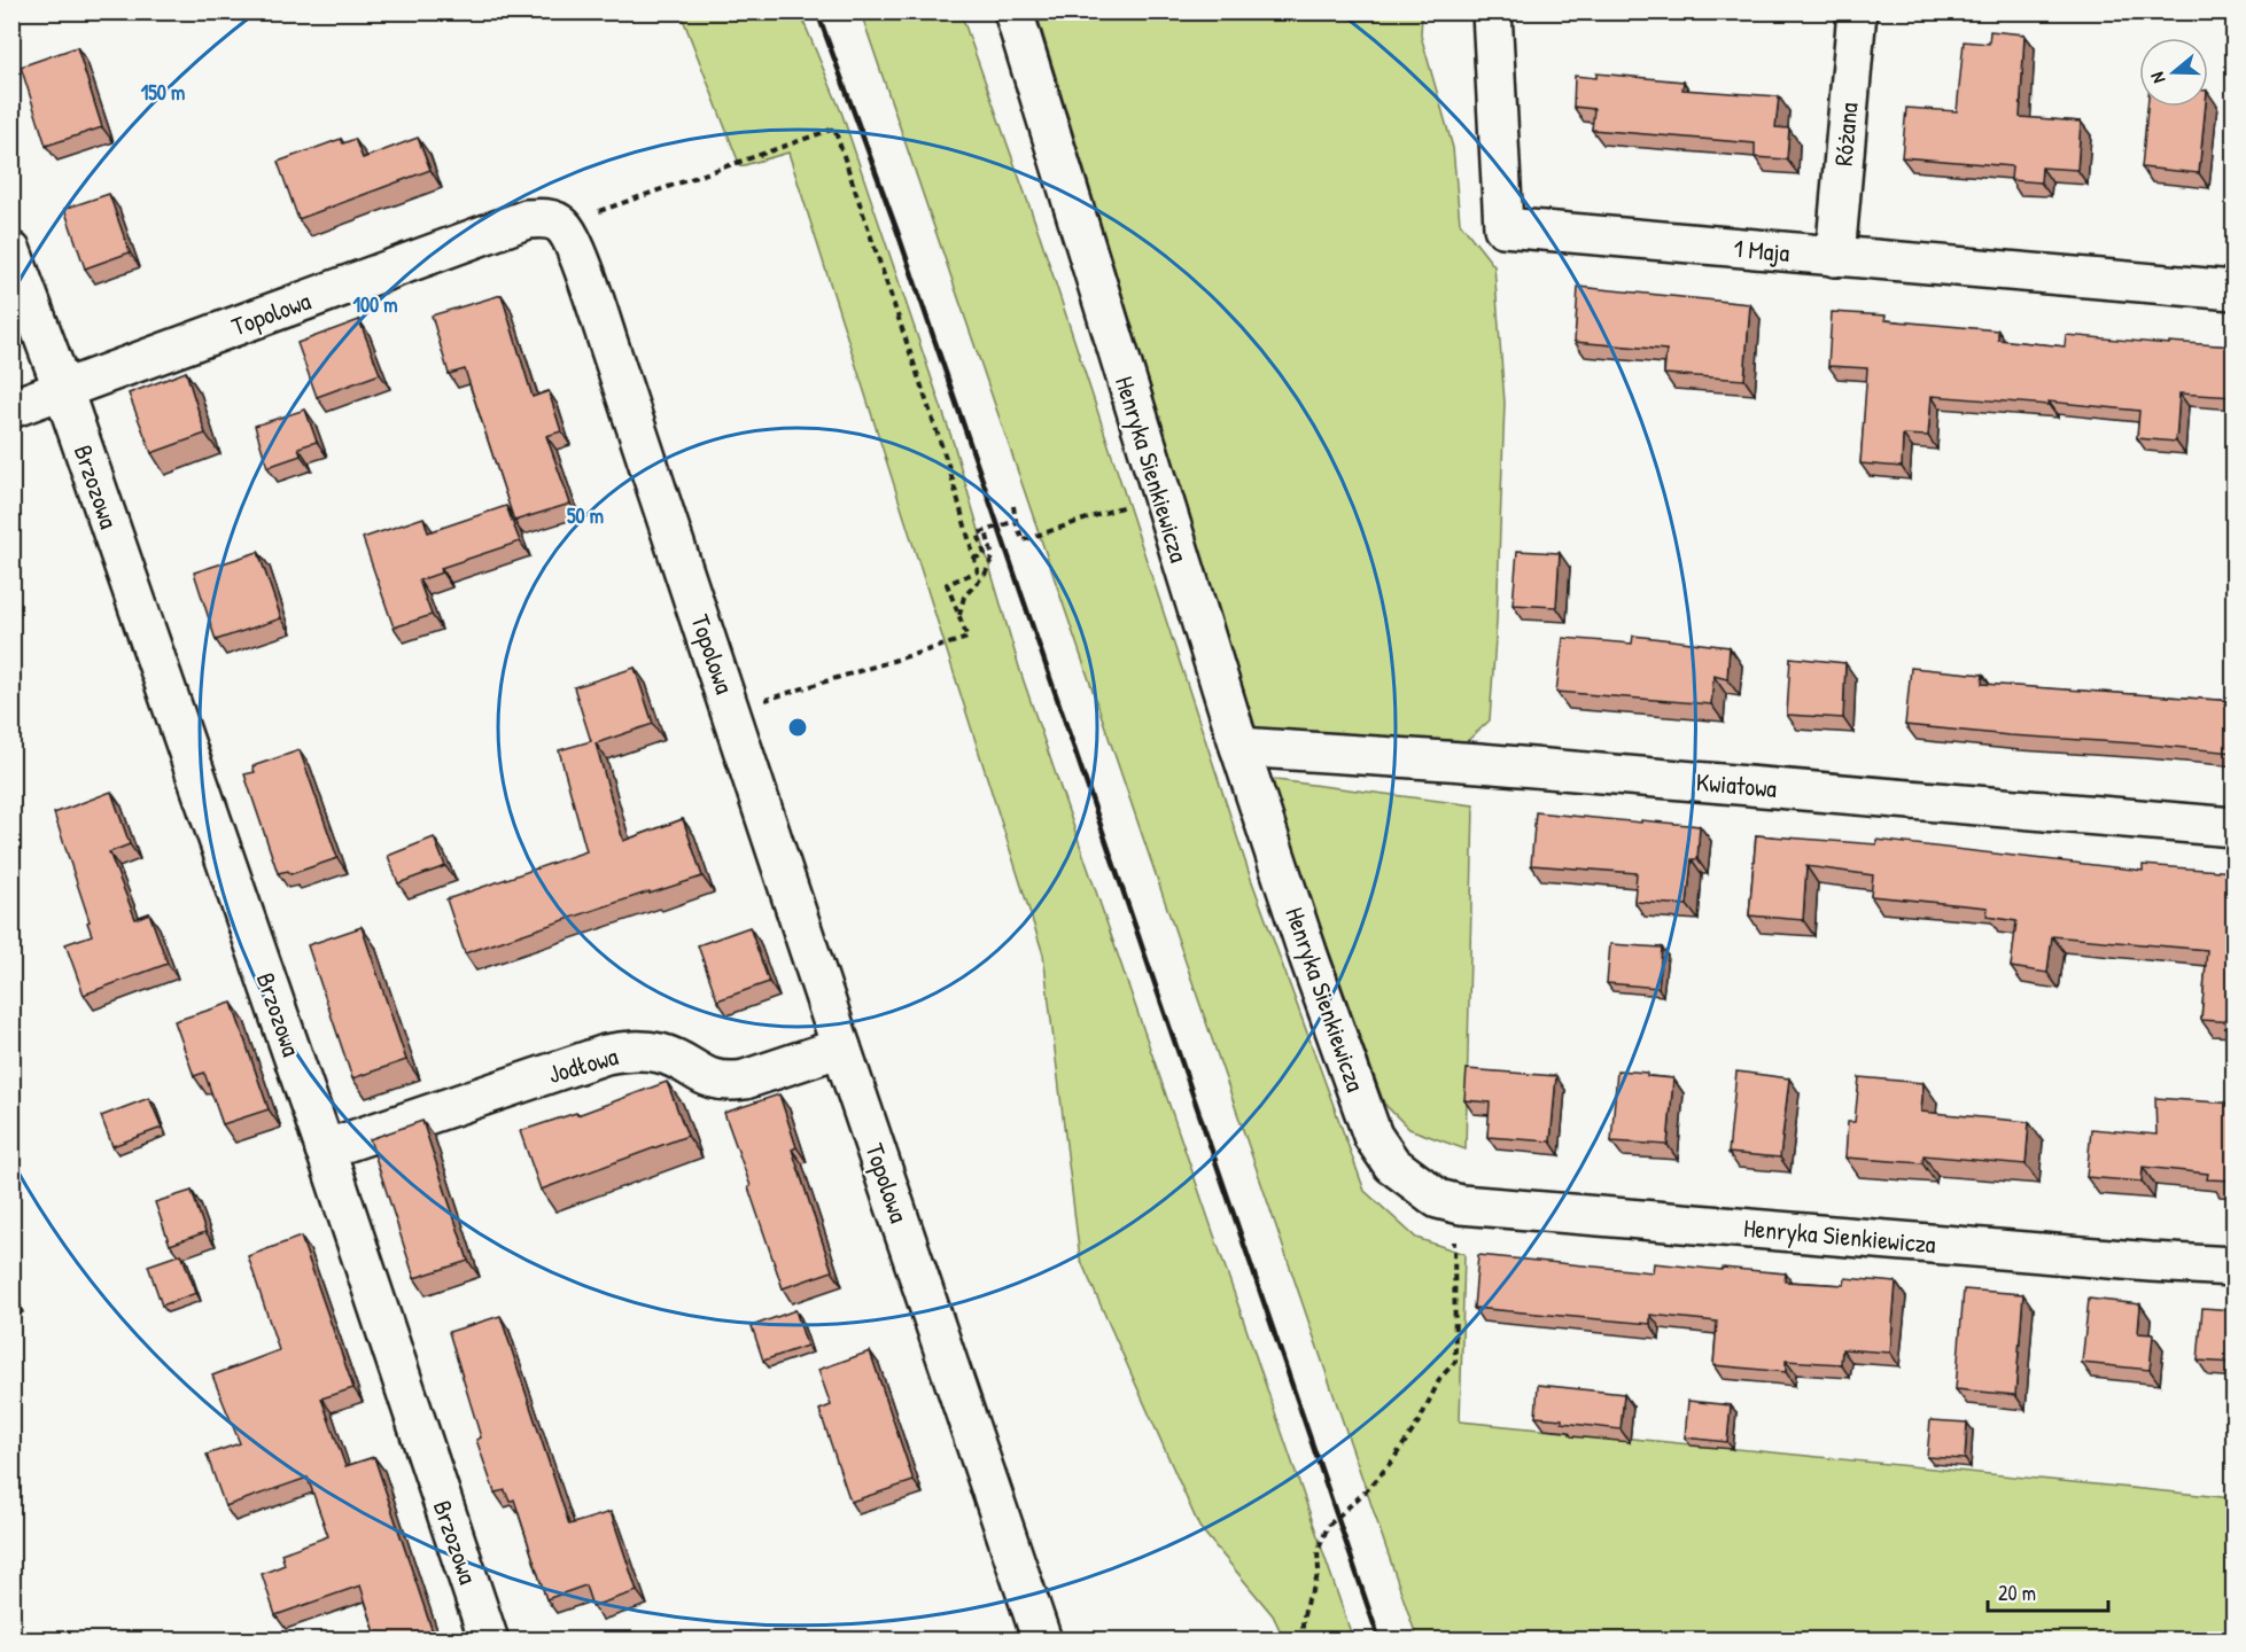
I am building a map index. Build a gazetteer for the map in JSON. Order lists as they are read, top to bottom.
{
  "streets": {
    "street": [
      "Różana",
      "1 Maja",
      "Topolowa",
      "Henryka Sienkiewicza",
      "Brzozowa",
      "Kwiatowa",
      "Jodłowa"
    ]
  },
  "crossings": [
    ["Różana", "1 Maja"],
    ["Topolowa", "Brzozowa"],
    ["Topolowa", "Jodłowa"],
    ["Henryka Sienkiewicza", "Kwiatowa"],
    ["Brzozowa", "Jodłowa"]
  ],
  "scale_bar": "20 m",
  "north": "left",
  "rings": ["150 m", "100 m", "50 m"]
}
